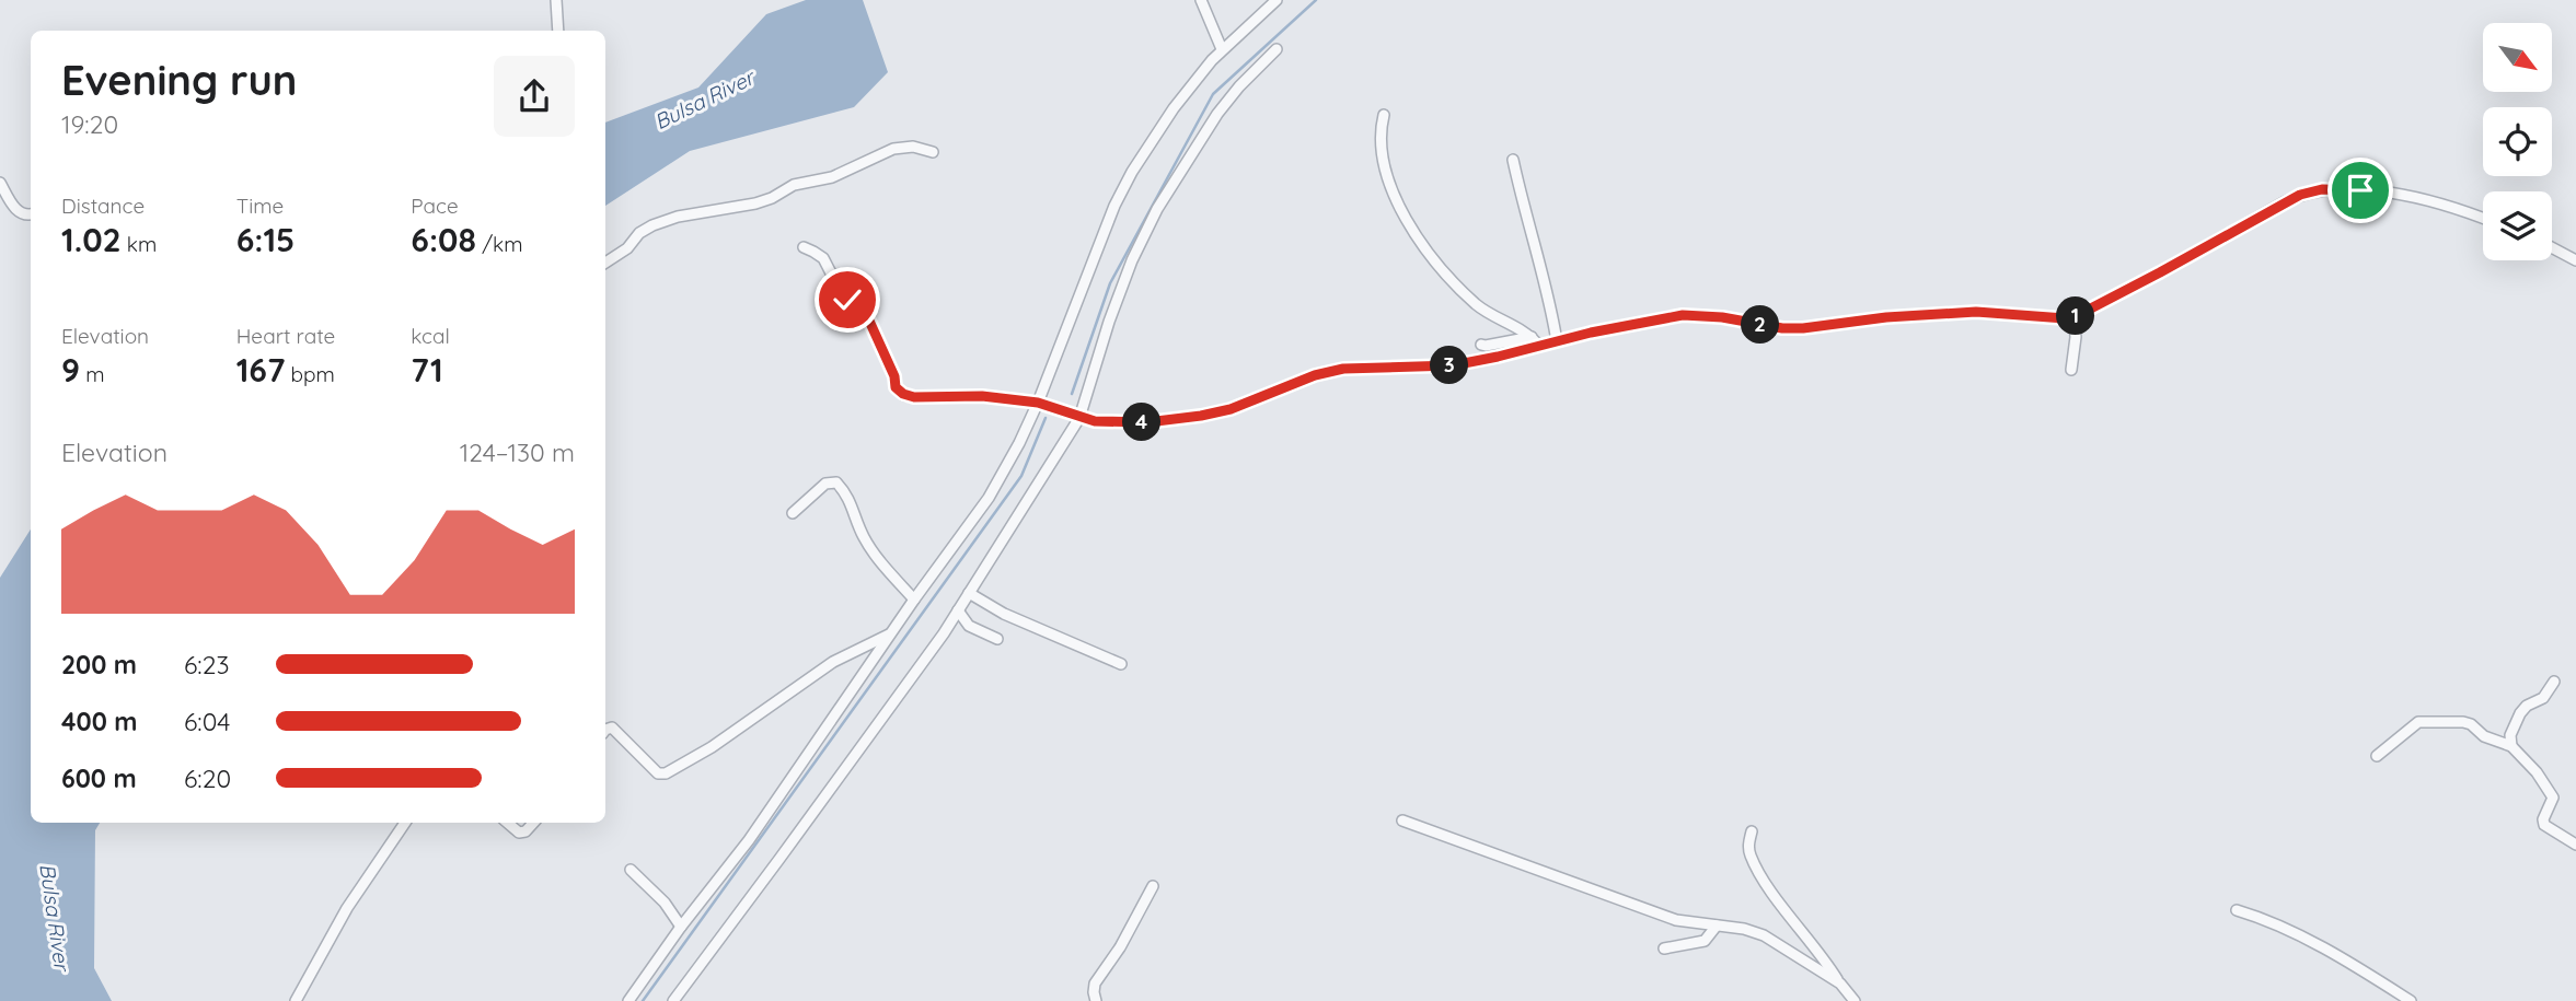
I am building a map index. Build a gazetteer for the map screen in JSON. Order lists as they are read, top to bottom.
{
  "water": ["Bulsa River"],
  "north": "bottom right",
  "page": {
    "heading": ["Evening run", "19:20"],
    "stats": [
      ["Distance", "1.02 km"],
      ["Time", "6:15"],
      ["Pace", "6:08 /km"],
      ["Elevation", "9 m"],
      ["Heart rate", "167 bpm"],
      ["kcal", "71"]
    ],
    "pins": [
      "1",
      "2",
      "3",
      "4"
    ],
    "chart": ["Elevation", "124–130 m"],
    "list": [
      {
        "name": "200 m",
        "note": "6:23"
      },
      {
        "name": "400 m",
        "note": "6:04"
      },
      {
        "name": "600 m",
        "note": "6:20"
      }
    ]
  }
}
